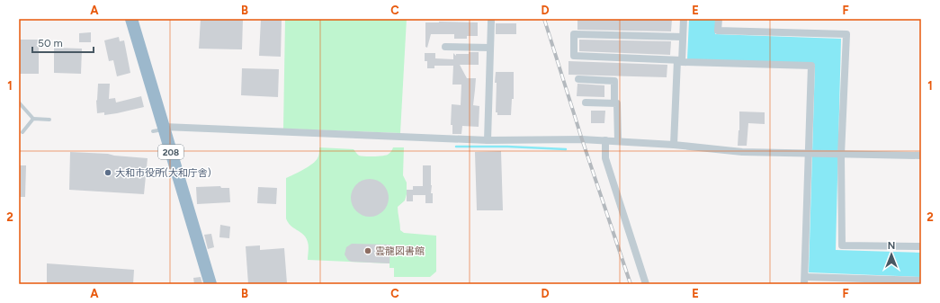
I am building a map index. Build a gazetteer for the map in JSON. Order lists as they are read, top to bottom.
{
  "streets": {
    "highway": ["208"]
  },
  "places": ["大和市役所(大和庁舎)", "雲龍図書館"],
  "scale_bar": "50 m",
  "north": "top",
  "grid": {
    "columns": [
      "A",
      "B",
      "C",
      "D",
      "E",
      "F"
    ],
    "rows": ["1", "2"]
  }
}
